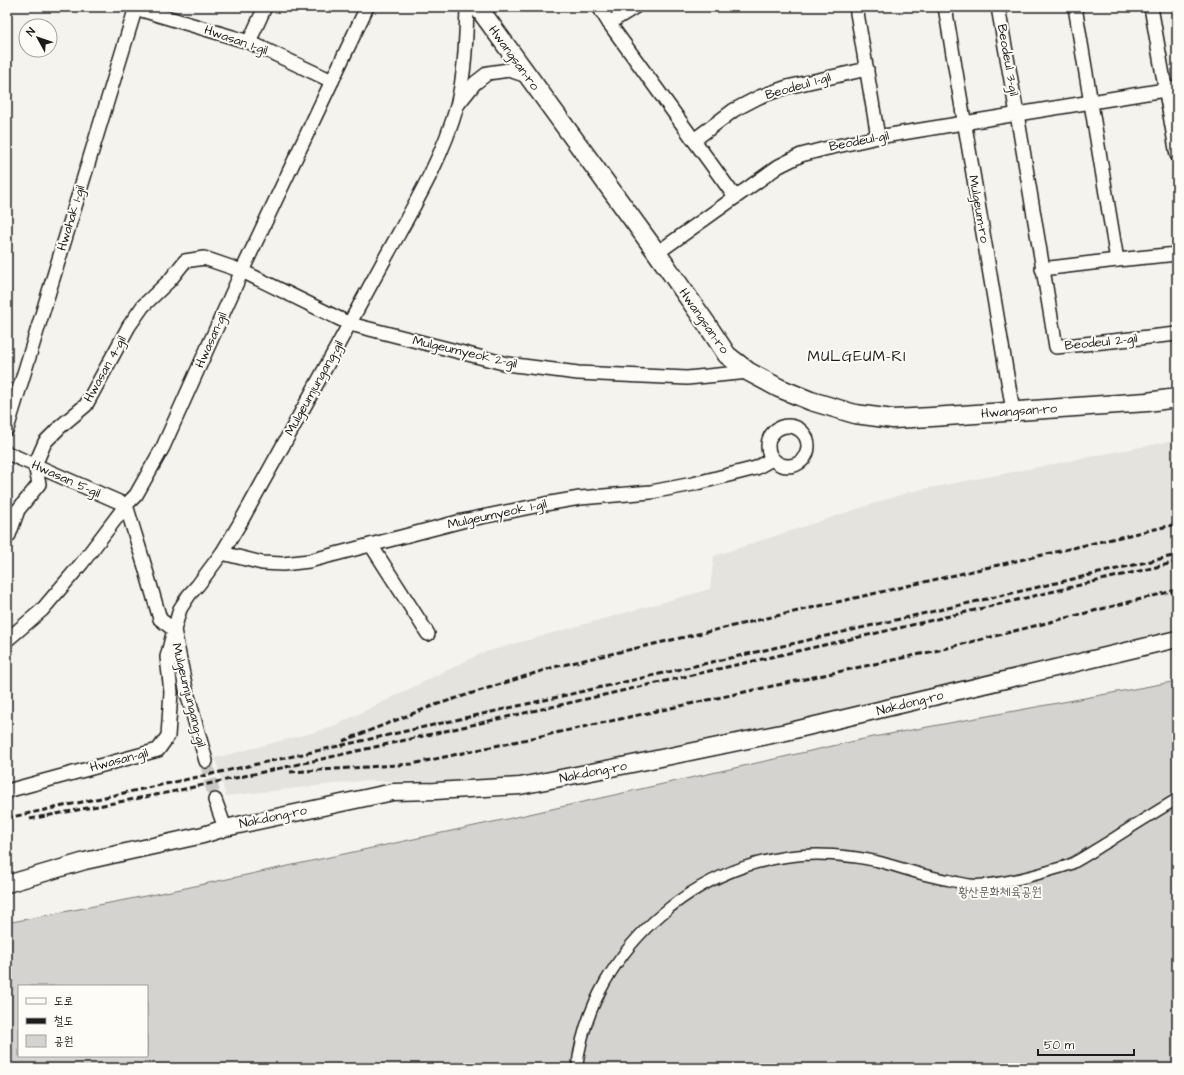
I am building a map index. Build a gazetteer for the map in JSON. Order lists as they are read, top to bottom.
{
  "streets": {
    "main road": ["Hwangsan-ro"],
    "street": [
      "Hwasan 1-gil",
      "Beodeul 3-gil",
      "Beodeul 1-gil",
      "Beodeul-gil",
      "Mulgeum-ro",
      "Hwahak 1-gil",
      "Hwasan-gil",
      "Beodeul 2-gil",
      "Mulgeumyeok 2-gil",
      "Hwasan 4-gil",
      "Mulgeumjungang-gil",
      "Hwasan 5-gil",
      "Mulgeumyeok 1-gil",
      "Nakdong-ro"
    ]
  },
  "crossings": [
    ["Hwasan 1-gil", "Hwahak 1-gil"],
    ["Hwasan 1-gil", "Hwasan-gil"],
    ["Hwangsan-ro", "Beodeul-gil"],
    ["Hwangsan-ro", "Mulgeum-ro"],
    ["Hwangsan-ro", "Mulgeumyeok 2-gil"],
    ["Beodeul 3-gil", "Beodeul-gil"],
    ["Beodeul 3-gil", "Beodeul 2-gil"],
    ["Beodeul-gil", "Mulgeum-ro"],
    ["Beodeul-gil", "Beodeul 2-gil"],
    ["Hwasan-gil", "Mulgeumyeok 2-gil"],
    ["Hwasan-gil", "Mulgeumjungang-gil"],
    ["Hwasan-gil", "Hwasan 5-gil"],
    ["Mulgeumyeok 2-gil", "Hwasan 4-gil"],
    ["Mulgeumyeok 2-gil", "Mulgeumjungang-gil"],
    ["Hwasan 4-gil", "Hwasan 5-gil"],
    ["Mulgeumjungang-gil", "Mulgeumyeok 1-gil"]
  ],
  "districts": ["MULGEUM-RI"],
  "parks": ["황산문화체육공원"],
  "legend": ["도로", "철도", "공원"],
  "scale_bar": "50 m",
  "north": "top left"
}
